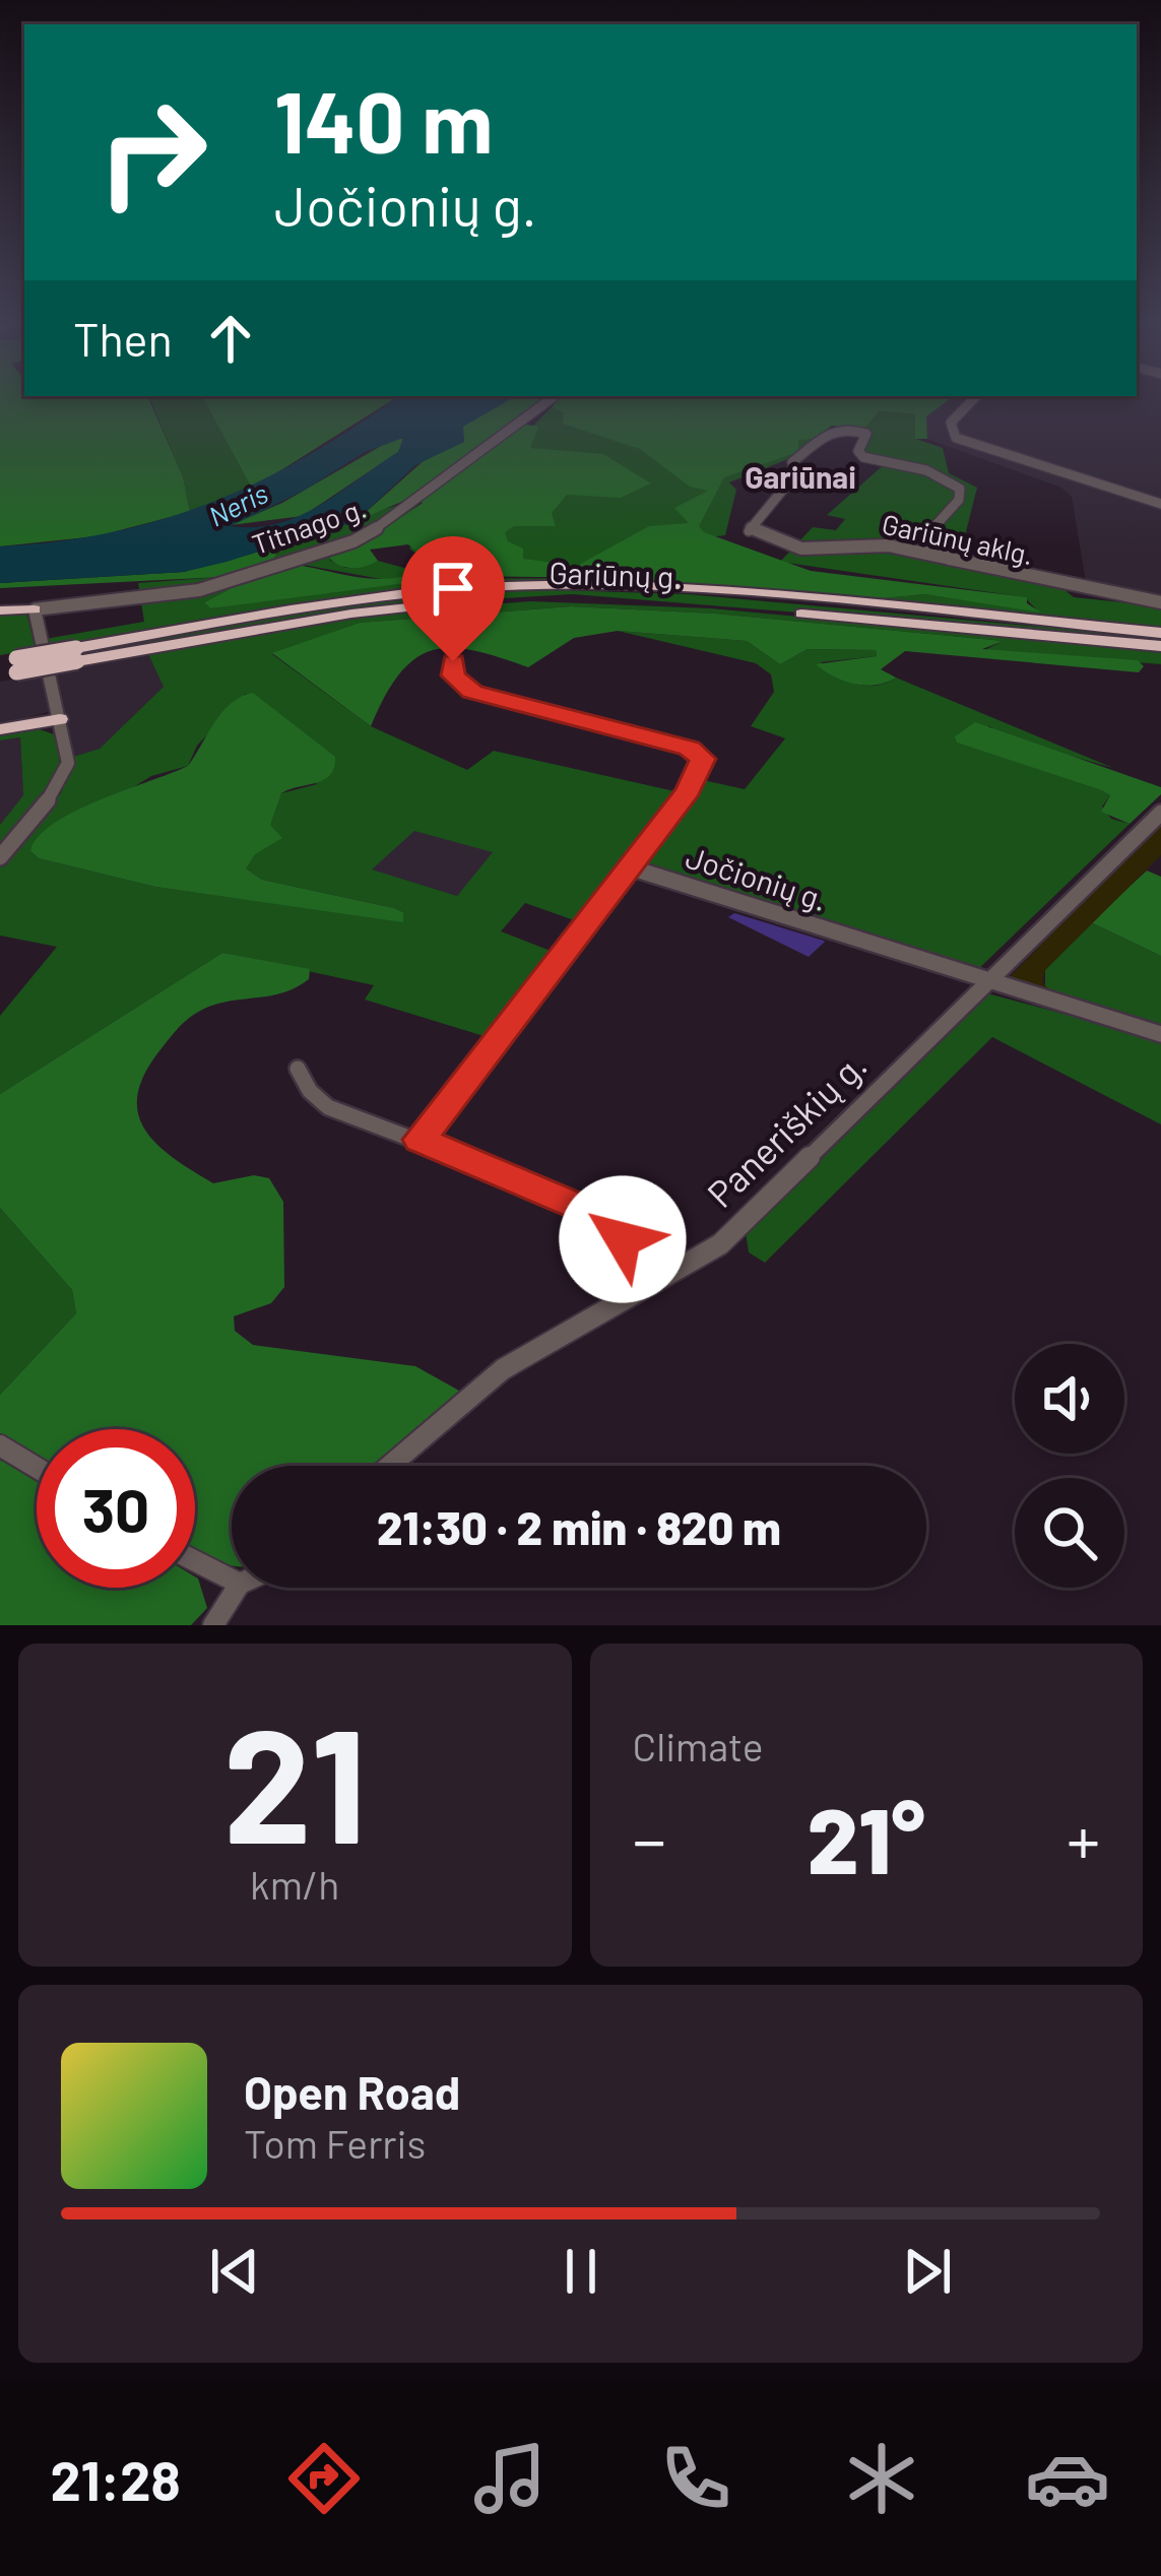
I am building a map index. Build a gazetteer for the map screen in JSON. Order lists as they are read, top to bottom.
{
  "streets": {
    "highway": ["Gariūnų g."],
    "street": [
      "Titnago g.",
      "Gariūnų aklg.",
      "Jočionių g.",
      "Paneriškių g."
    ]
  },
  "crossings": [
    ["Jočionių g.", "Paneriškių g."]
  ],
  "districts": ["Gariūnai"],
  "water": ["Neris"],
  "page": {
    "turn": ["140 m", "Jočionių g."],
    "then": "Then",
    "limit": "30",
    "trip": "21:30 · 2 min · 820 m",
    "tile": [
      ["21", "km/h"],
      "Climate"
    ],
    "heat": ["−", "21°", "+"],
    "song": ["Open Road", "Tom Ferris"],
    "tabs": "21:28"
  }
}
